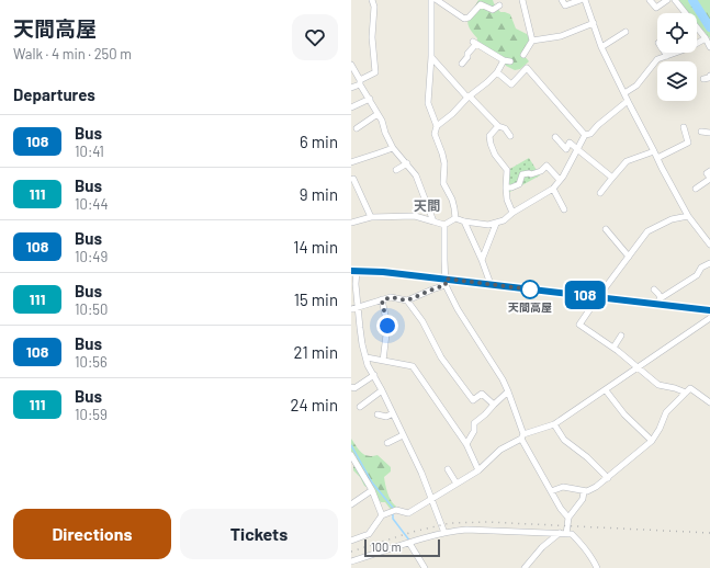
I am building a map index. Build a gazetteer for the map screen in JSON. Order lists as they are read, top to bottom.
{
  "districts": ["天間"],
  "places": ["天間高屋"],
  "lines": ["bus line 108"],
  "scale_bar": "100 m",
  "page": {
    "heading": [
      ["天間高屋", "Walk · 4 min · 250 m"],
      "Departures"
    ],
    "on_map": "108",
    "list": [
      {
        "mark": "108",
        "name": "Bus",
        "note": "10:41",
        "value": "6 min"
      },
      {
        "mark": "111",
        "name": "Bus",
        "note": "10:44",
        "value": "9 min"
      },
      {
        "mark": "108",
        "name": "Bus",
        "note": "10:49",
        "value": "14 min"
      },
      {
        "mark": "111",
        "name": "Bus",
        "note": "10:50",
        "value": "15 min"
      },
      {
        "mark": "108",
        "name": "Bus",
        "note": "10:56",
        "value": "21 min"
      },
      {
        "mark": "111",
        "name": "Bus",
        "note": "10:59",
        "value": "24 min"
      }
    ],
    "buttons": ["Directions", "Tickets"],
    "scale": "100 m"
  }
}
